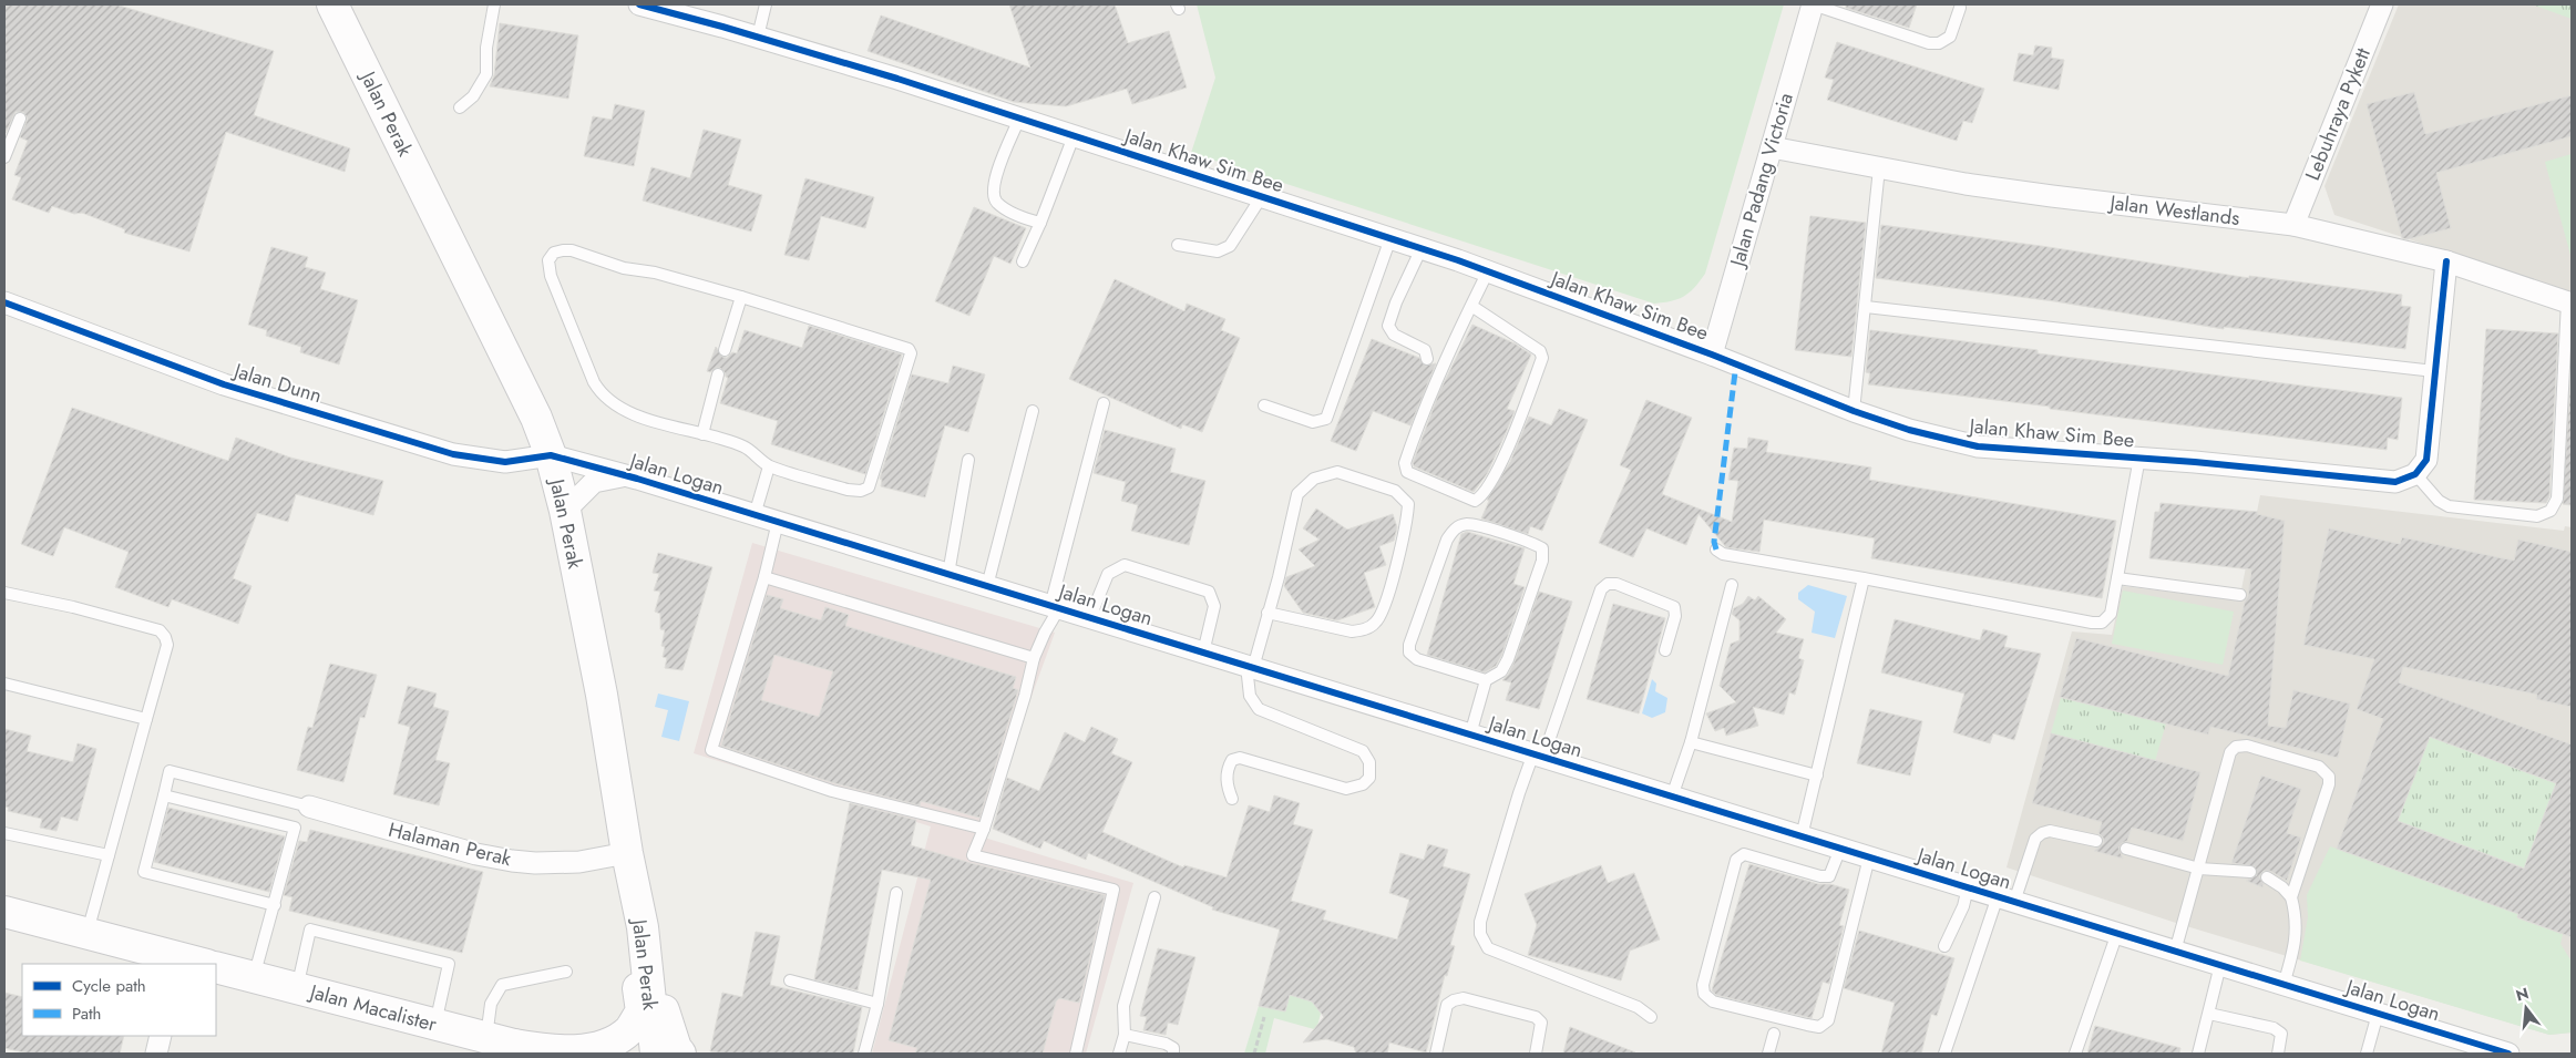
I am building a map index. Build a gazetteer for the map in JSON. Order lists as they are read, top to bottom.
{
  "streets": {
    "main road": ["Jalan Perak", "Jalan Macalister"],
    "street": [
      "Lebuhraya Pykett",
      "Jalan Khaw Sim Bee",
      "Jalan Padang Victoria",
      "Jalan Westlands",
      "Jalan Dunn",
      "Jalan Logan",
      "Halaman Perak"
    ]
  },
  "crossings": [
    ["Jalan Perak", "Jalan Dunn"],
    ["Jalan Perak", "Jalan Logan"],
    ["Jalan Perak", "Halaman Perak"],
    ["Jalan Perak", "Jalan Macalister"],
    ["Lebuhraya Pykett", "Jalan Westlands"],
    ["Jalan Khaw Sim Bee", "Jalan Padang Victoria"],
    ["Jalan Padang Victoria", "Jalan Westlands"],
    ["Jalan Dunn", "Jalan Logan"],
    ["Halaman Perak", "Jalan Macalister"]
  ],
  "legend": ["Cycle path", "Path"],
  "north": "top"
}
